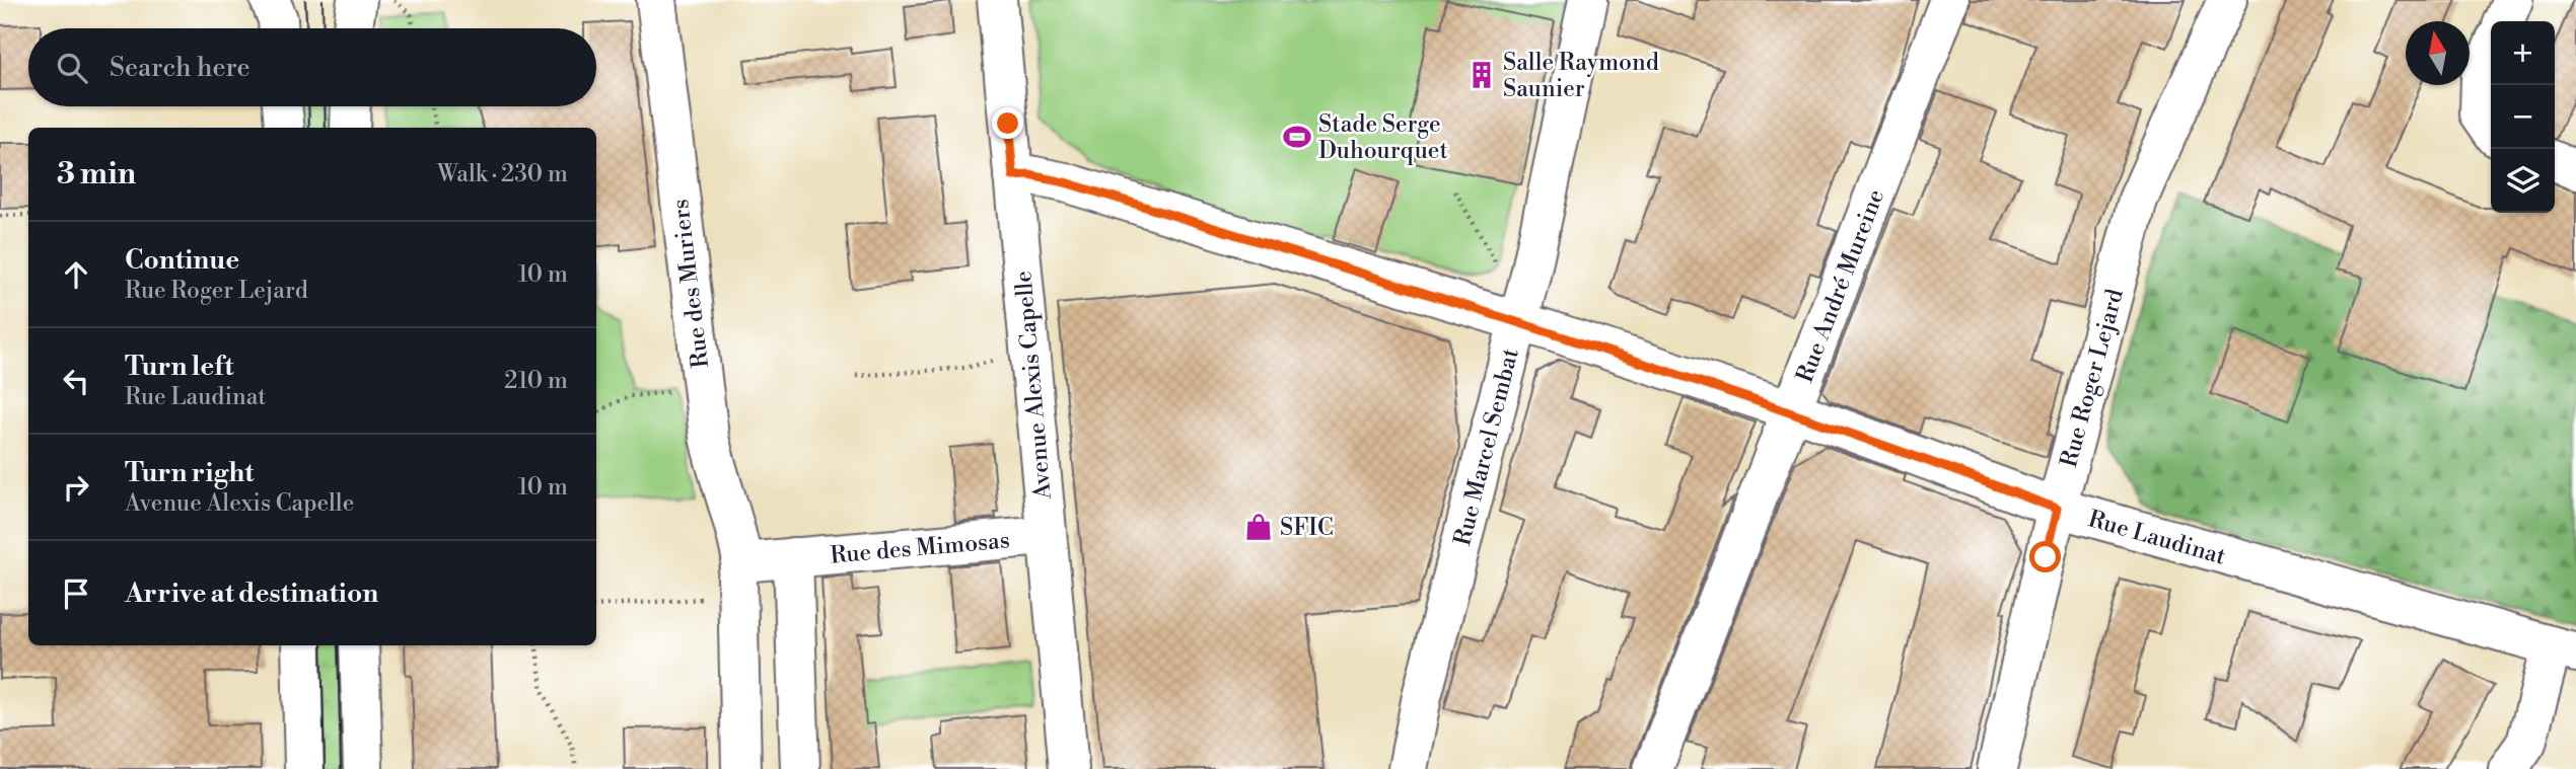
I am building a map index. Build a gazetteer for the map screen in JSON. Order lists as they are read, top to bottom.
{
  "streets": {
    "street": [
      "Rue des Muriers",
      "Rue André Mureine",
      "Rue Roger Lejard",
      "Avenue Alexis Capelle",
      "Rue Marcel Sembat",
      "Rue Laudinat",
      "Rue des Mimosas"
    ]
  },
  "crossings": [
    ["Rue André Mureine", "Rue Laudinat"],
    ["Rue Roger Lejard", "Rue Laudinat"],
    ["Avenue Alexis Capelle", "Rue Laudinat"],
    ["Avenue Alexis Capelle", "Rue des Mimosas"],
    ["Rue Marcel Sembat", "Rue Laudinat"]
  ],
  "places": {
    "building": ["Salle Raymond Saunier"],
    "sports": ["Stade Serge Duhourquet"],
    "shop": ["SFIC"]
  },
  "north": "top",
  "page": {
    "map_buttons": ["+", "−"],
    "search": "Search here",
    "heading": ["3 min", "Walk · 230 m"],
    "list": [
      ["Continue", "Rue Roger Lejard", "10 m"],
      ["Turn left", "Rue Laudinat", "210 m"],
      ["Turn right", "Avenue Alexis Capelle", "10 m"],
      "Arrive at destination"
    ]
  }
}
